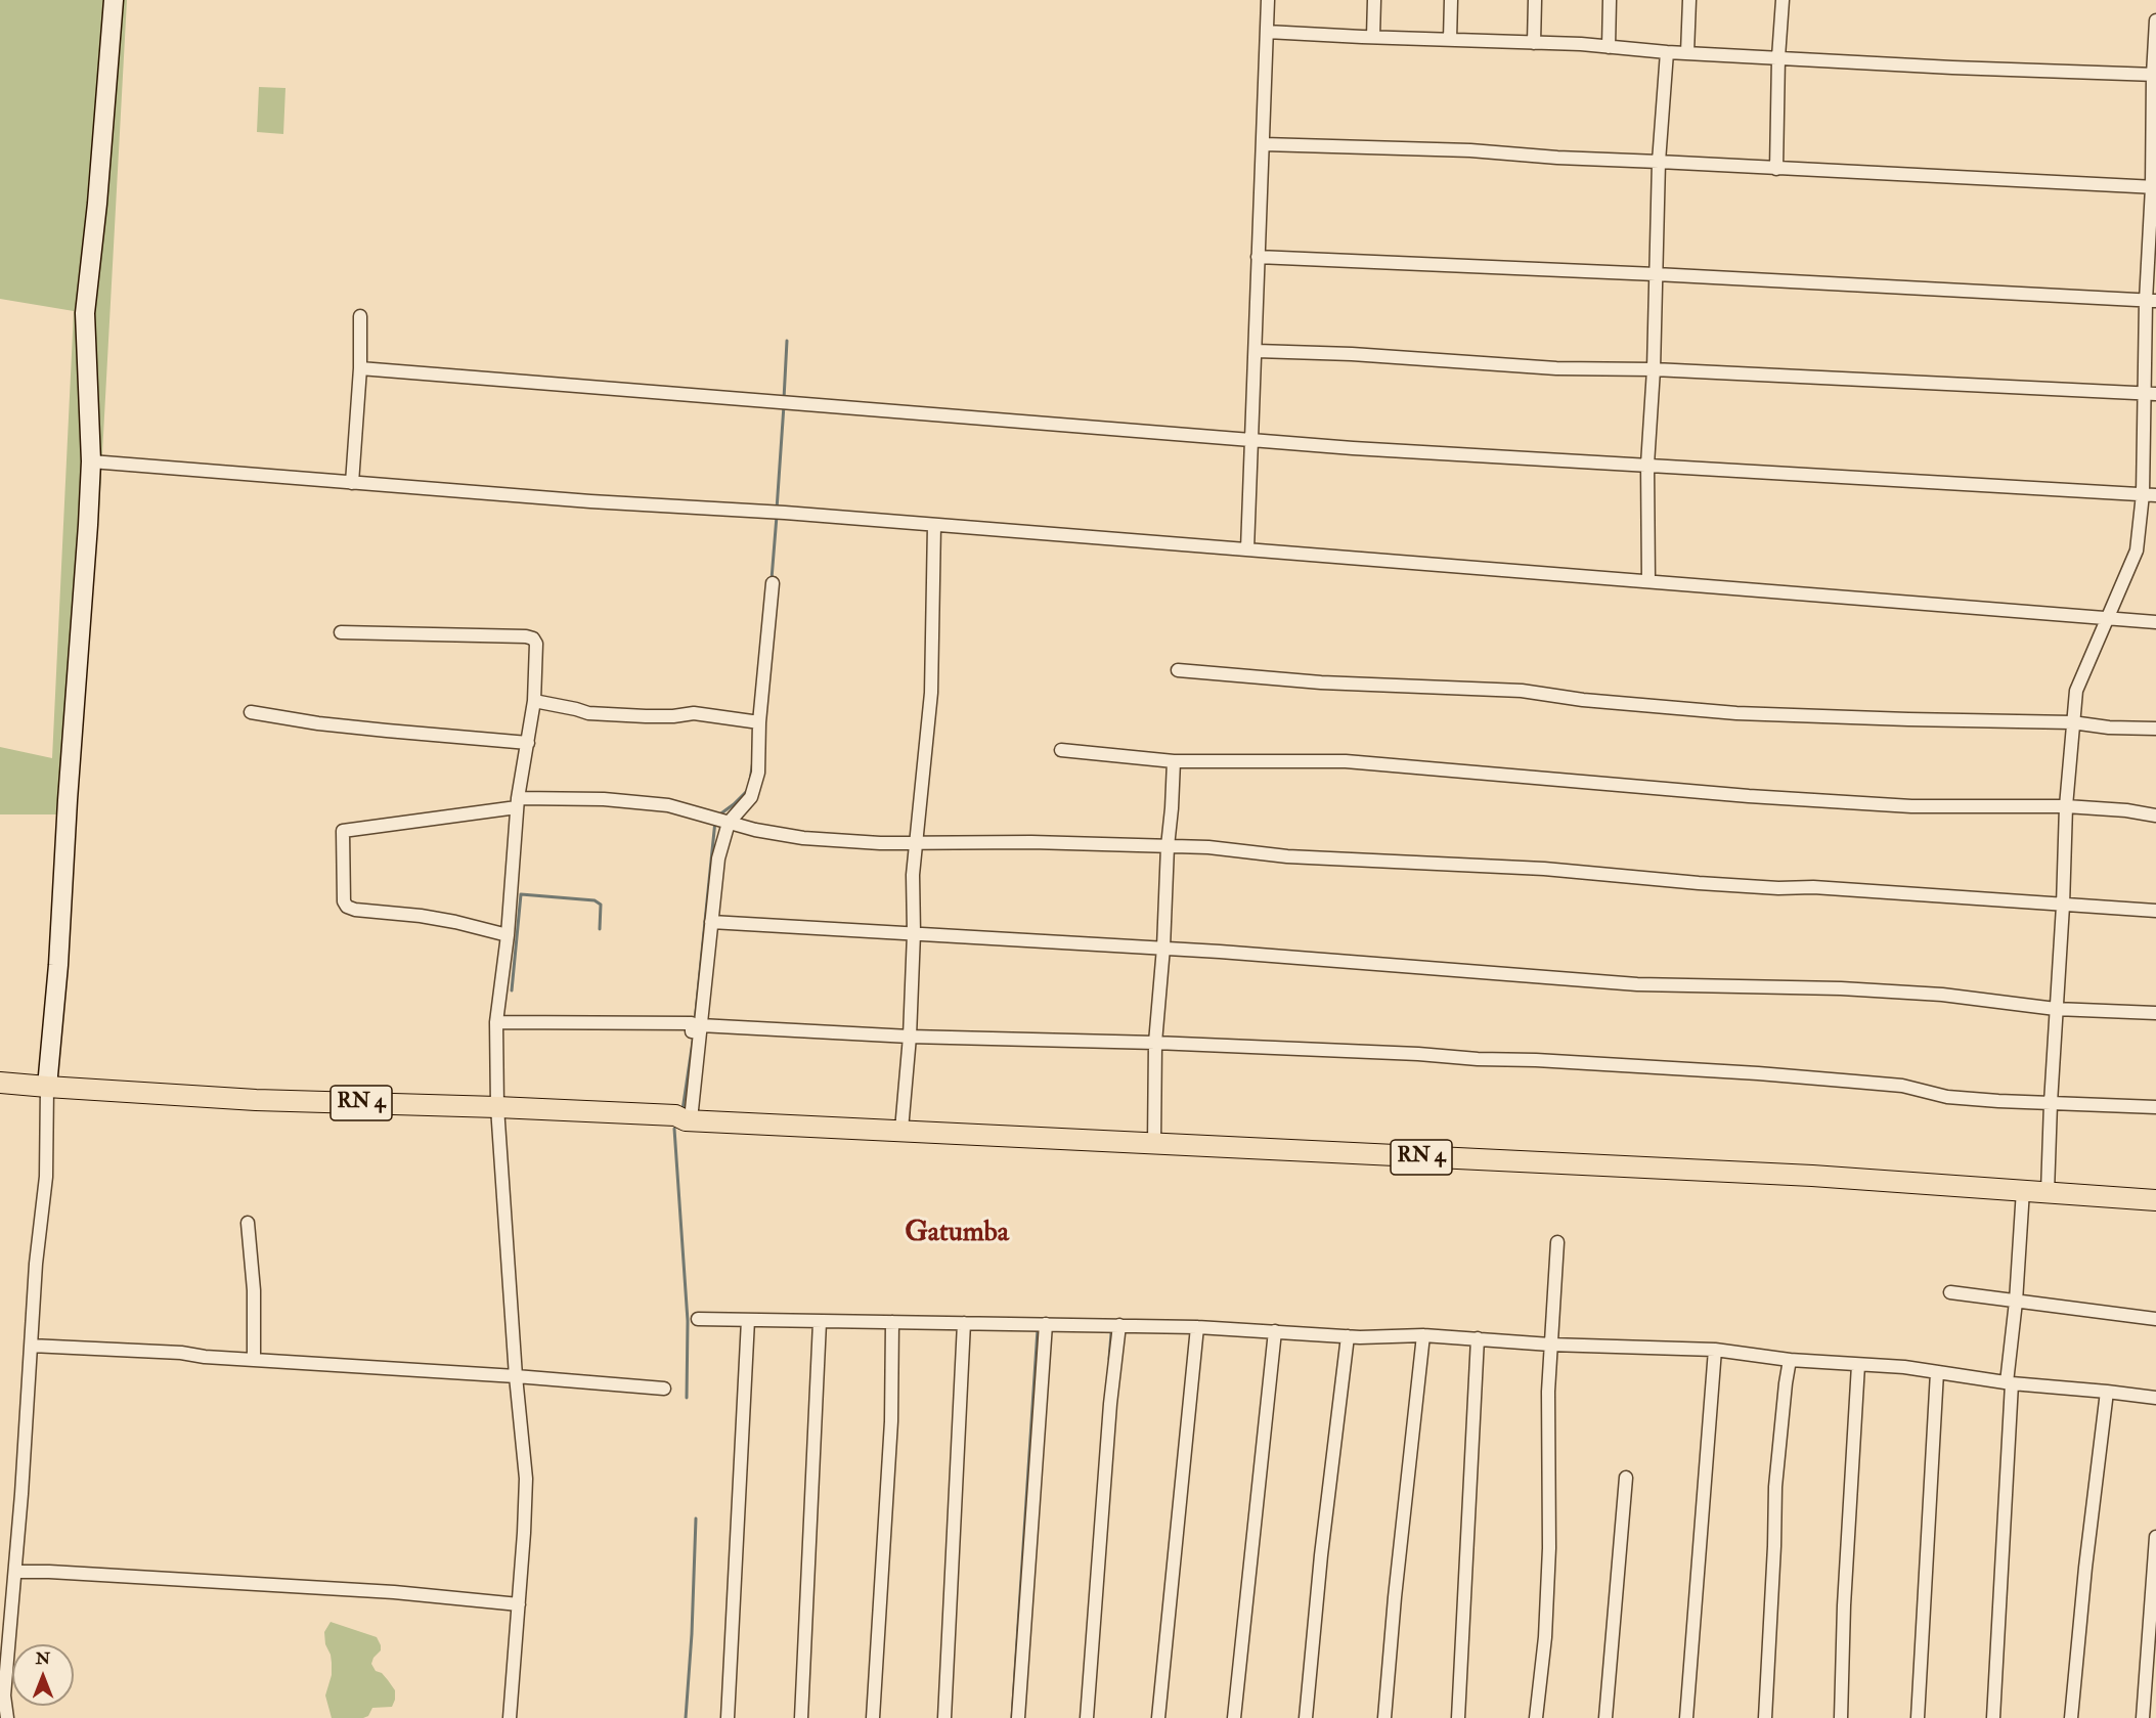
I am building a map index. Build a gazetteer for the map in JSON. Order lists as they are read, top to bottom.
{
  "streets": {
    "main road": ["RN 4"]
  },
  "districts": ["Gatumba"],
  "north": "top"
}
